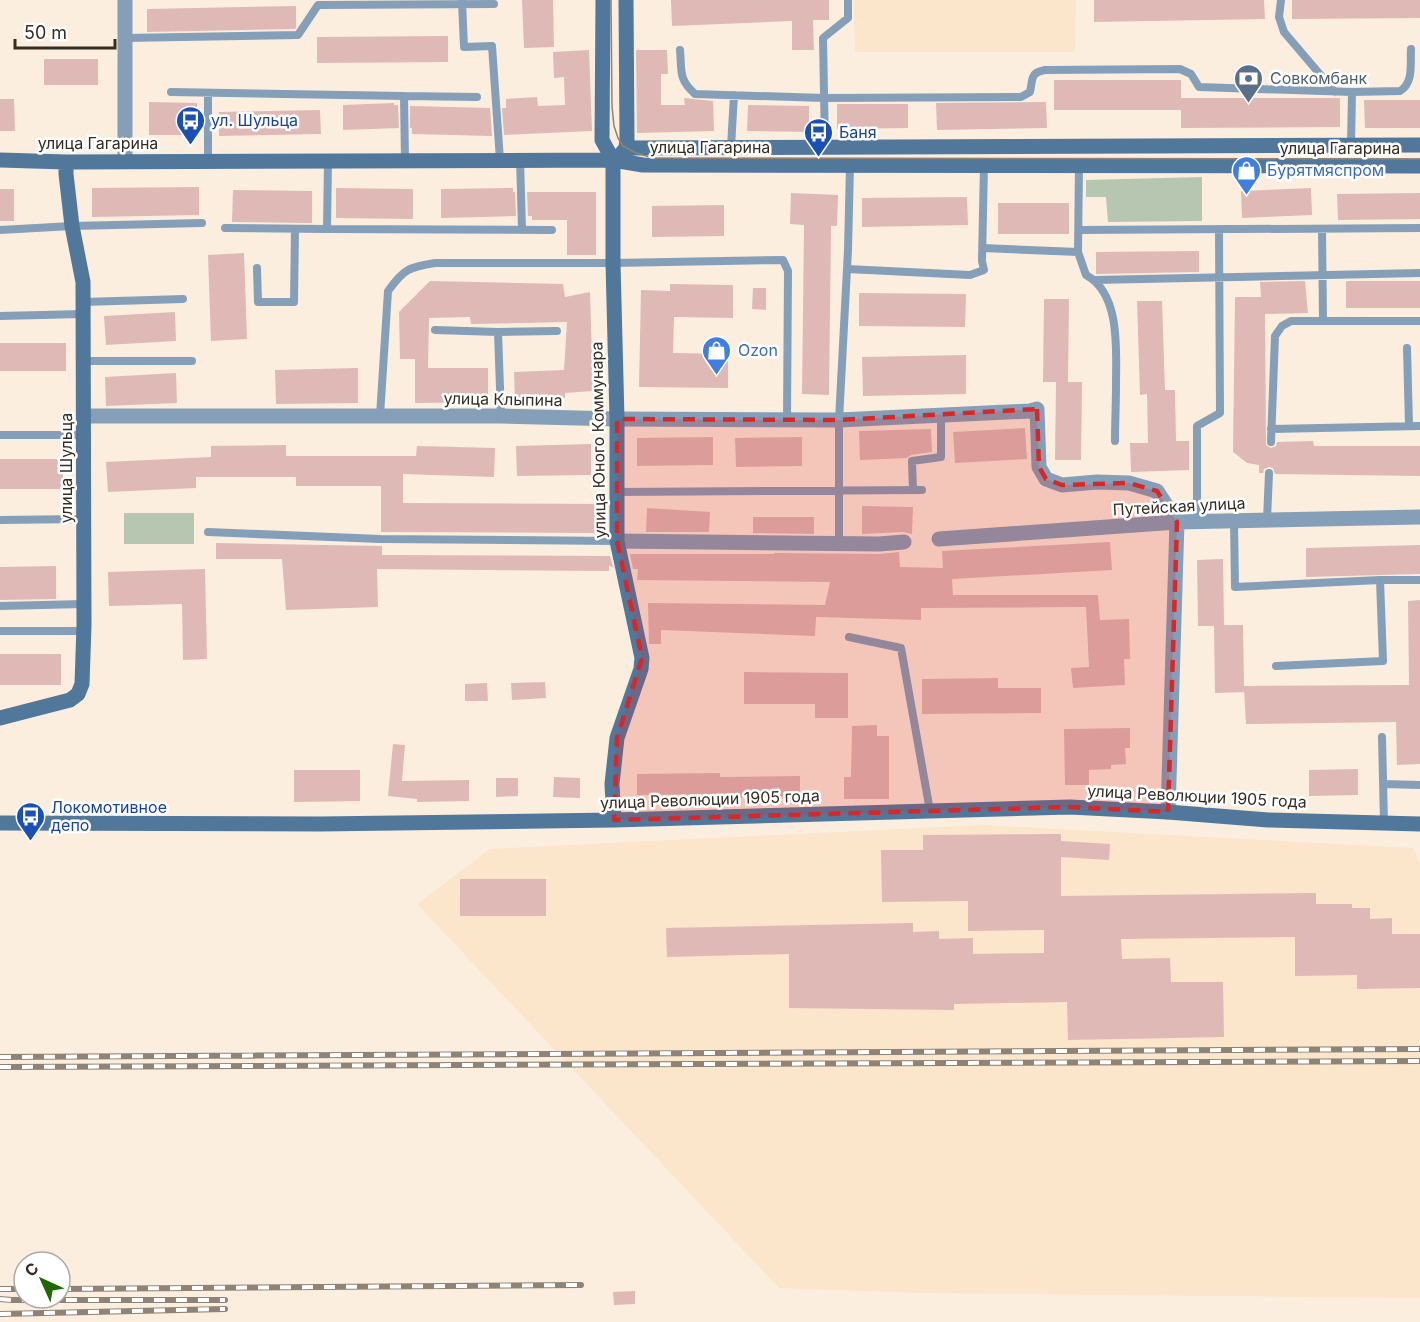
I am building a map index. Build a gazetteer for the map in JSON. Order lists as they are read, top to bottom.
{
  "streets": {
    "street": [
      "улица Гагарина",
      "улица Клыпина",
      "улица Юного Коммунара",
      "улица Шульца",
      "Путейская улица",
      "улица Революции 1905 года"
    ]
  },
  "crossings": [
    ["улица Гагарина", "улица Юного Коммунара"],
    ["улица Гагарина", "улица Шульца"],
    ["улица Клыпина", "улица Юного Коммунара"],
    ["улица Клыпина", "улица Шульца"],
    ["улица Клыпина", "Путейская улица"],
    ["улица Юного Коммунара", "улица Революции 1905 года"]
  ],
  "places": {
    "bank": ["Совкомбанк"],
    "bus stop": ["ул. Шульца", "Баня", "Локомотивное депо"],
    "shop": ["Бурятмяспром", "Ozon"]
  },
  "scale_bar": "50 m",
  "north": "top left"
}
